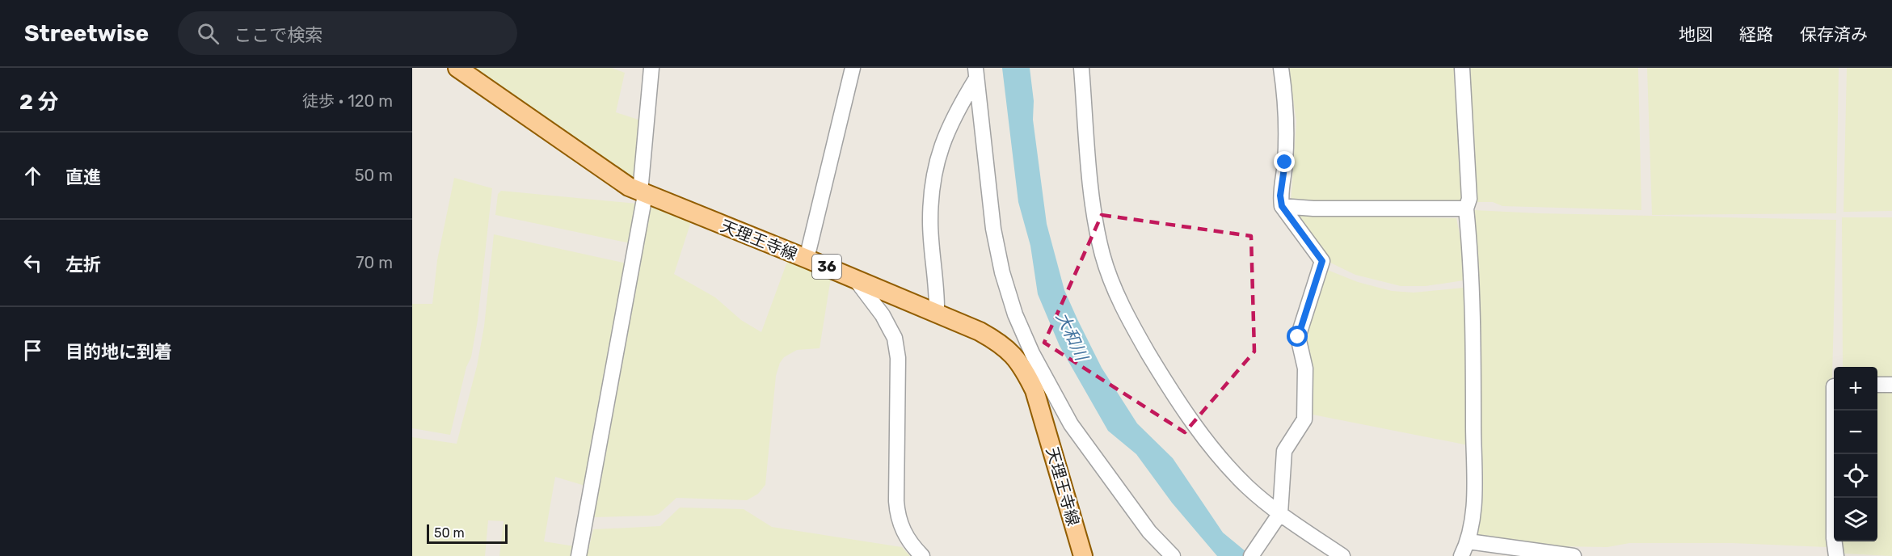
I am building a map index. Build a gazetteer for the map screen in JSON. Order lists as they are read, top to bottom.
{
  "streets": {
    "main road": ["天理王寺線", "36"]
  },
  "water": ["大和川"],
  "scale_bar": "50 m",
  "page": {
    "header": "Streetwise",
    "search": "ここで検索",
    "nav": ["地図", "経路", "保存済み"],
    "heading": ["2 分", "徒歩 · 120 m"],
    "list": [
      ["直進", "50 m"],
      ["左折", "70 m"],
      "目的地に到着"
    ],
    "map_buttons": ["+", "−"],
    "scale": "50 m"
  }
}
